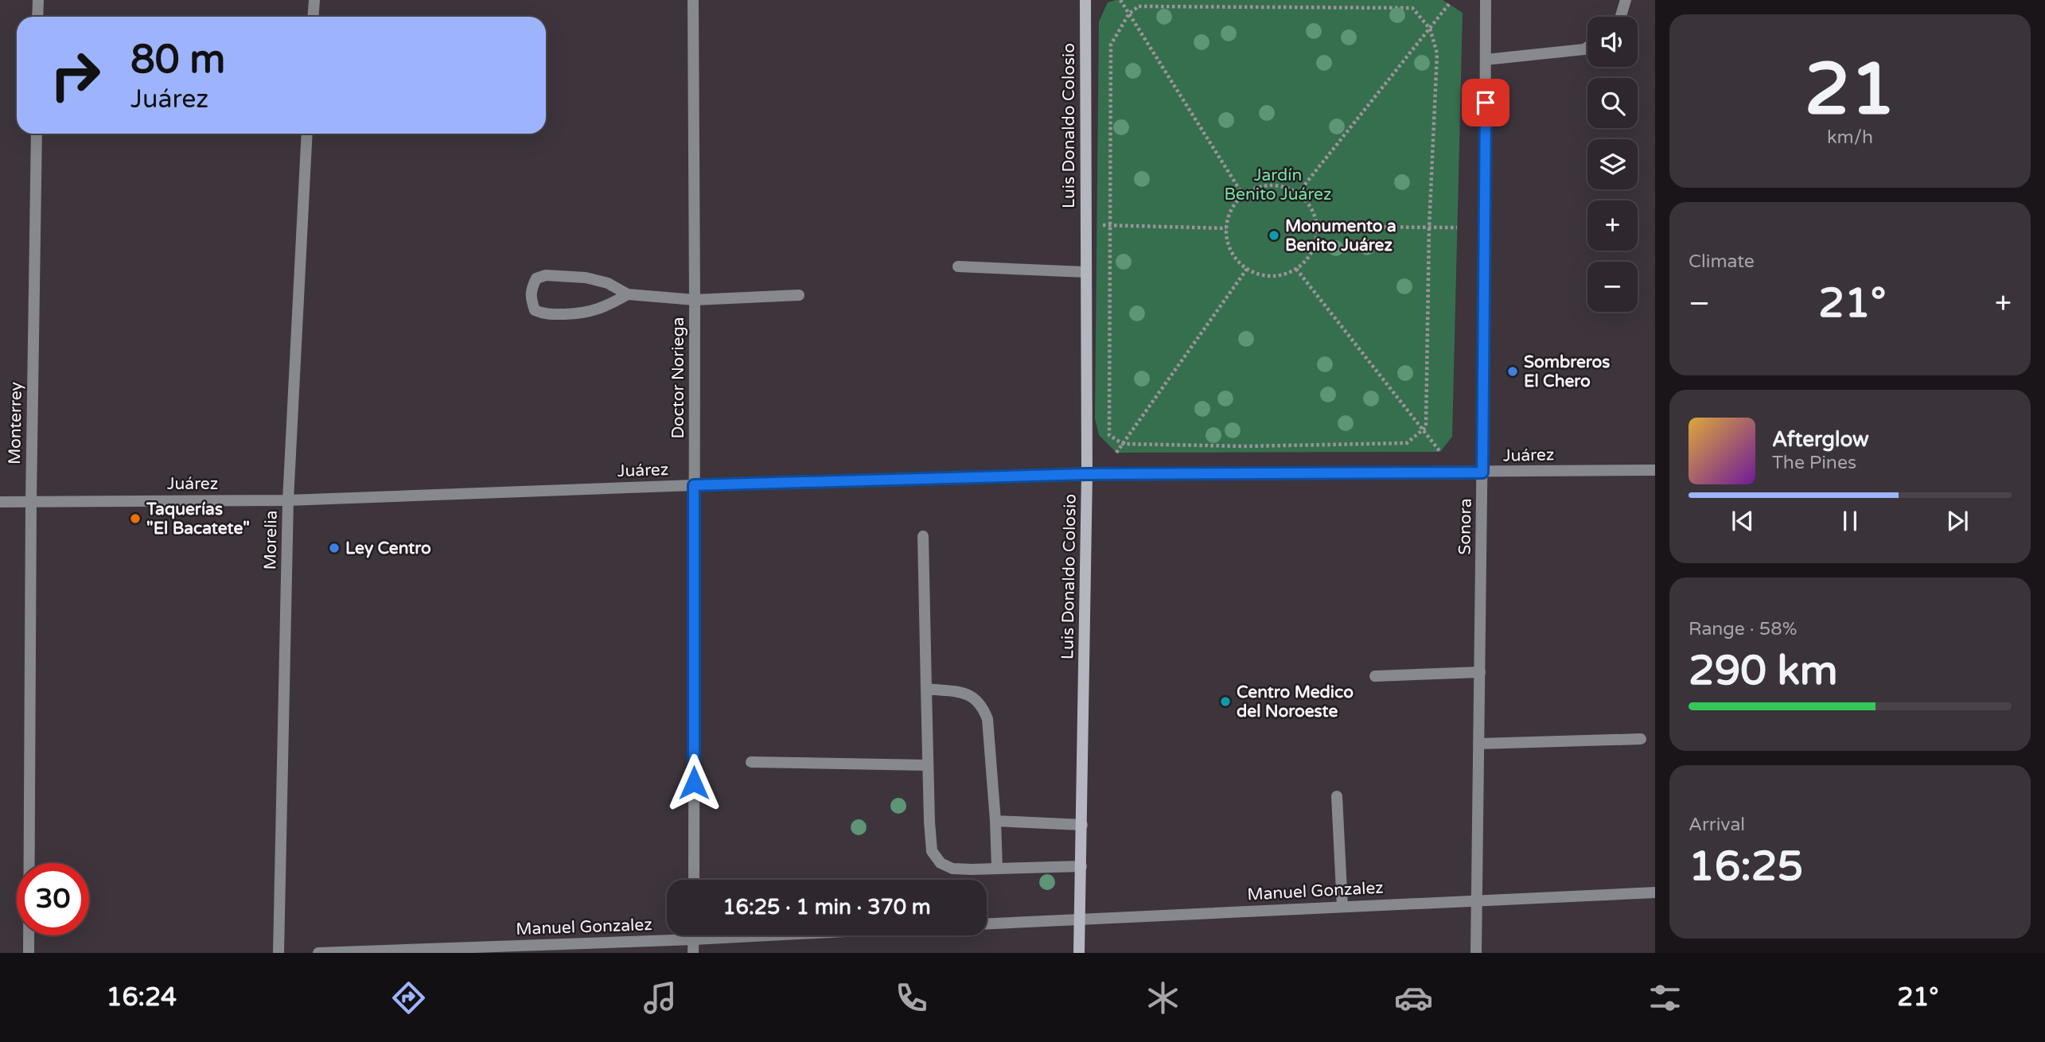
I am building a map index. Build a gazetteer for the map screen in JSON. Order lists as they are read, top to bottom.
{
  "streets": {
    "main road": ["Luis Donaldo Colosio"],
    "street": [
      "Doctor Noriega",
      "Monterrey",
      "Juárez",
      "Sonora",
      "Morelia",
      "Manuel Gonzalez"
    ]
  },
  "crossings": [
    ["Luis Donaldo Colosio", "Juárez"],
    ["Luis Donaldo Colosio", "Manuel Gonzalez"],
    ["Doctor Noriega", "Juárez"],
    ["Monterrey", "Juárez"],
    ["Juárez", "Sonora"],
    ["Juárez", "Morelia"],
    ["Sonora", "Manuel Gonzalez"]
  ],
  "parks": ["Jardín Benito Juárez"],
  "places": [
    "Monumento a Benito Juárez",
    "Sombreros El Chero",
    "Taquerías \"El Bacatete\"",
    "Ley Centro",
    "Centro Medico del Noroeste"
  ],
  "page": {
    "tile": [
      ["21", "km/h"],
      "Climate",
      ["Range · 58%", "290 km"],
      ["Arrival", "16:25"]
    ],
    "map_buttons": ["+", "−"],
    "turn": ["80 m", "Juárez"],
    "heat": ["−", "21°", "+"],
    "song": ["Afterglow", "The Pines"],
    "limit": "30",
    "trip": "16:25 · 1 min · 370 m",
    "tabs": ["16:24", "21°"]
  }
}
